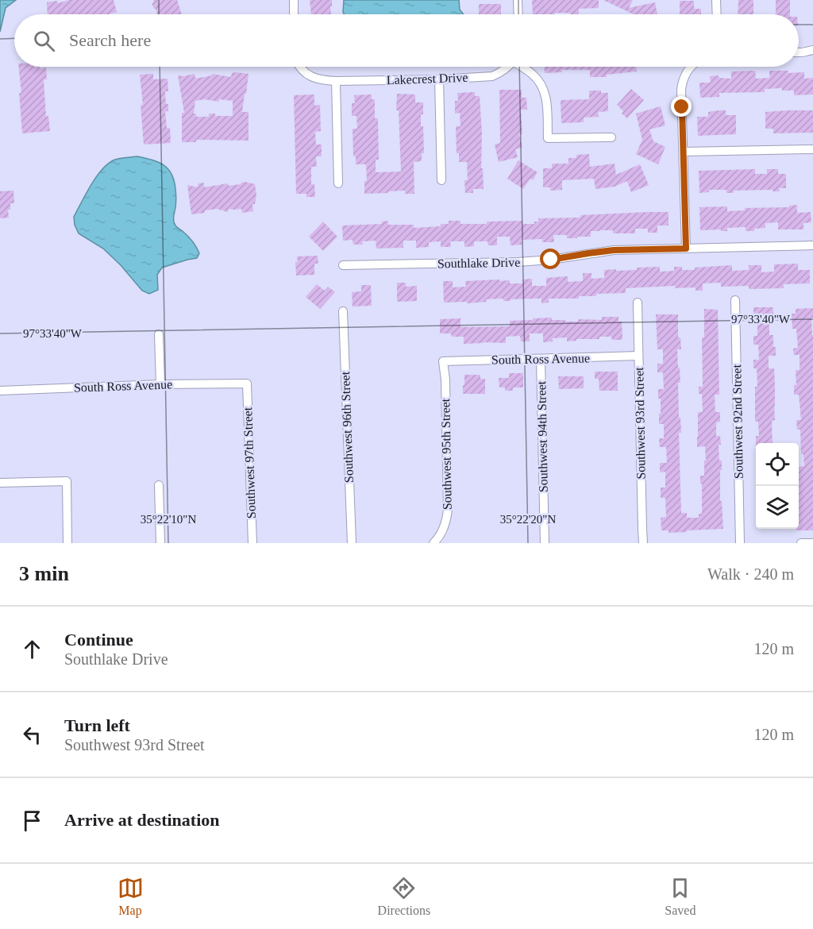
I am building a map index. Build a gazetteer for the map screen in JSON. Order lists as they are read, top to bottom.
{
  "streets": {
    "street": [
      "Lakecrest Drive",
      "Southlake Drive",
      "South Ross Avenue",
      "Southwest 92nd Street",
      "Southwest 93rd Street",
      "Southwest 96th Street",
      "Southwest 94th Street",
      "Southwest 95th Street",
      "Southwest 97th Street"
    ]
  },
  "crossings": [
    ["South Ross Avenue", "Southwest 93rd Street"],
    ["South Ross Avenue", "Southwest 94th Street"],
    ["South Ross Avenue", "Southwest 95th Street"],
    ["South Ross Avenue", "Southwest 97th Street"]
  ],
  "page": {
    "search": "Search here",
    "heading": ["3 min", "Walk · 240 m"],
    "list": [
      ["Continue", "Southlake Drive", "120 m"],
      ["Turn left", "Southwest 93rd Street", "120 m"],
      "Arrive at destination"
    ],
    "nav": ["Map", "Directions", "Saved"]
  },
  "coordinates": ["97°33'40\"W", "35°22'10\"N", "35°22'20\"N"]
}
